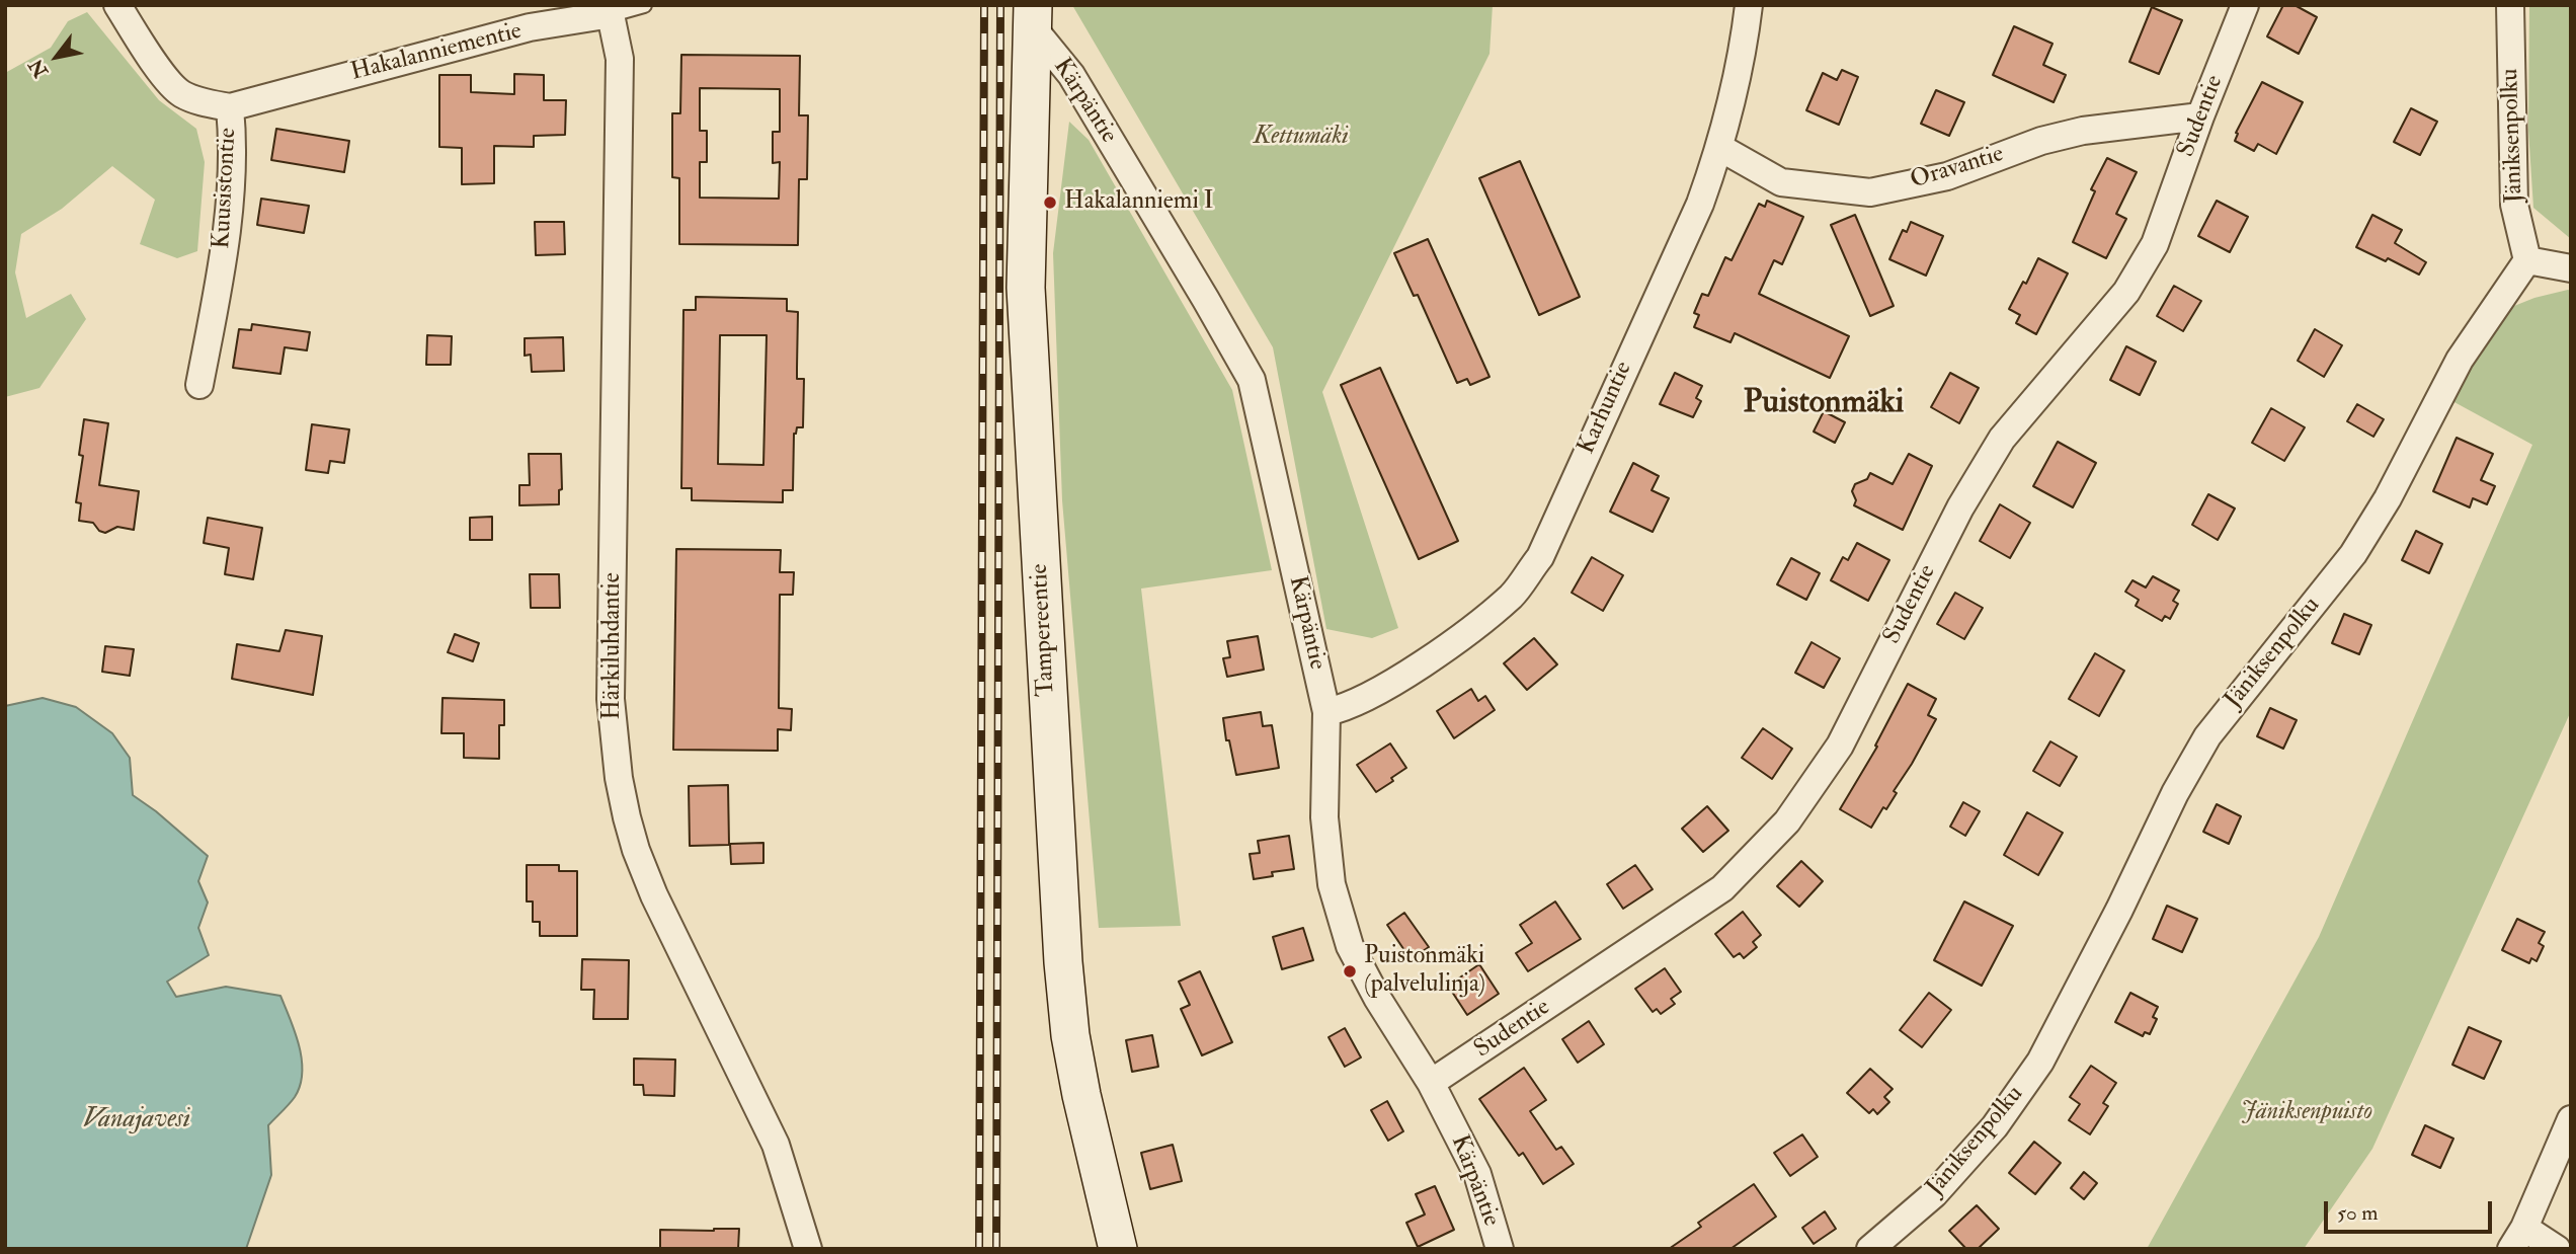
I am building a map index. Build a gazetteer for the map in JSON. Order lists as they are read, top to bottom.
{
  "streets": {
    "main road": ["Tampereentie"],
    "street": [
      "Hakalanniementie",
      "Kärpäntie",
      "Sudentie",
      "Jäniksenpolku",
      "Oravantie",
      "Kuusistontie",
      "Karhuntie",
      "Härkiluhdantie"
    ]
  },
  "crossings": [
    ["Hakalanniementie", "Kuusistontie"],
    ["Hakalanniementie", "Härkiluhdantie"],
    ["Kärpäntie", "Sudentie"],
    ["Kärpäntie", "Karhuntie"],
    ["Kärpäntie", "Tampereentie"],
    ["Sudentie", "Oravantie"],
    ["Oravantie", "Karhuntie"]
  ],
  "districts": ["Puistonmäki"],
  "water": ["Vanajavesi"],
  "parks": ["Kettumäki", "Jäniksenpuisto"],
  "places": ["Hakalanniemi I", "Puistonmäki (palvelulinja)"],
  "scale_bar": "50 m",
  "north": "bottom left"
}
